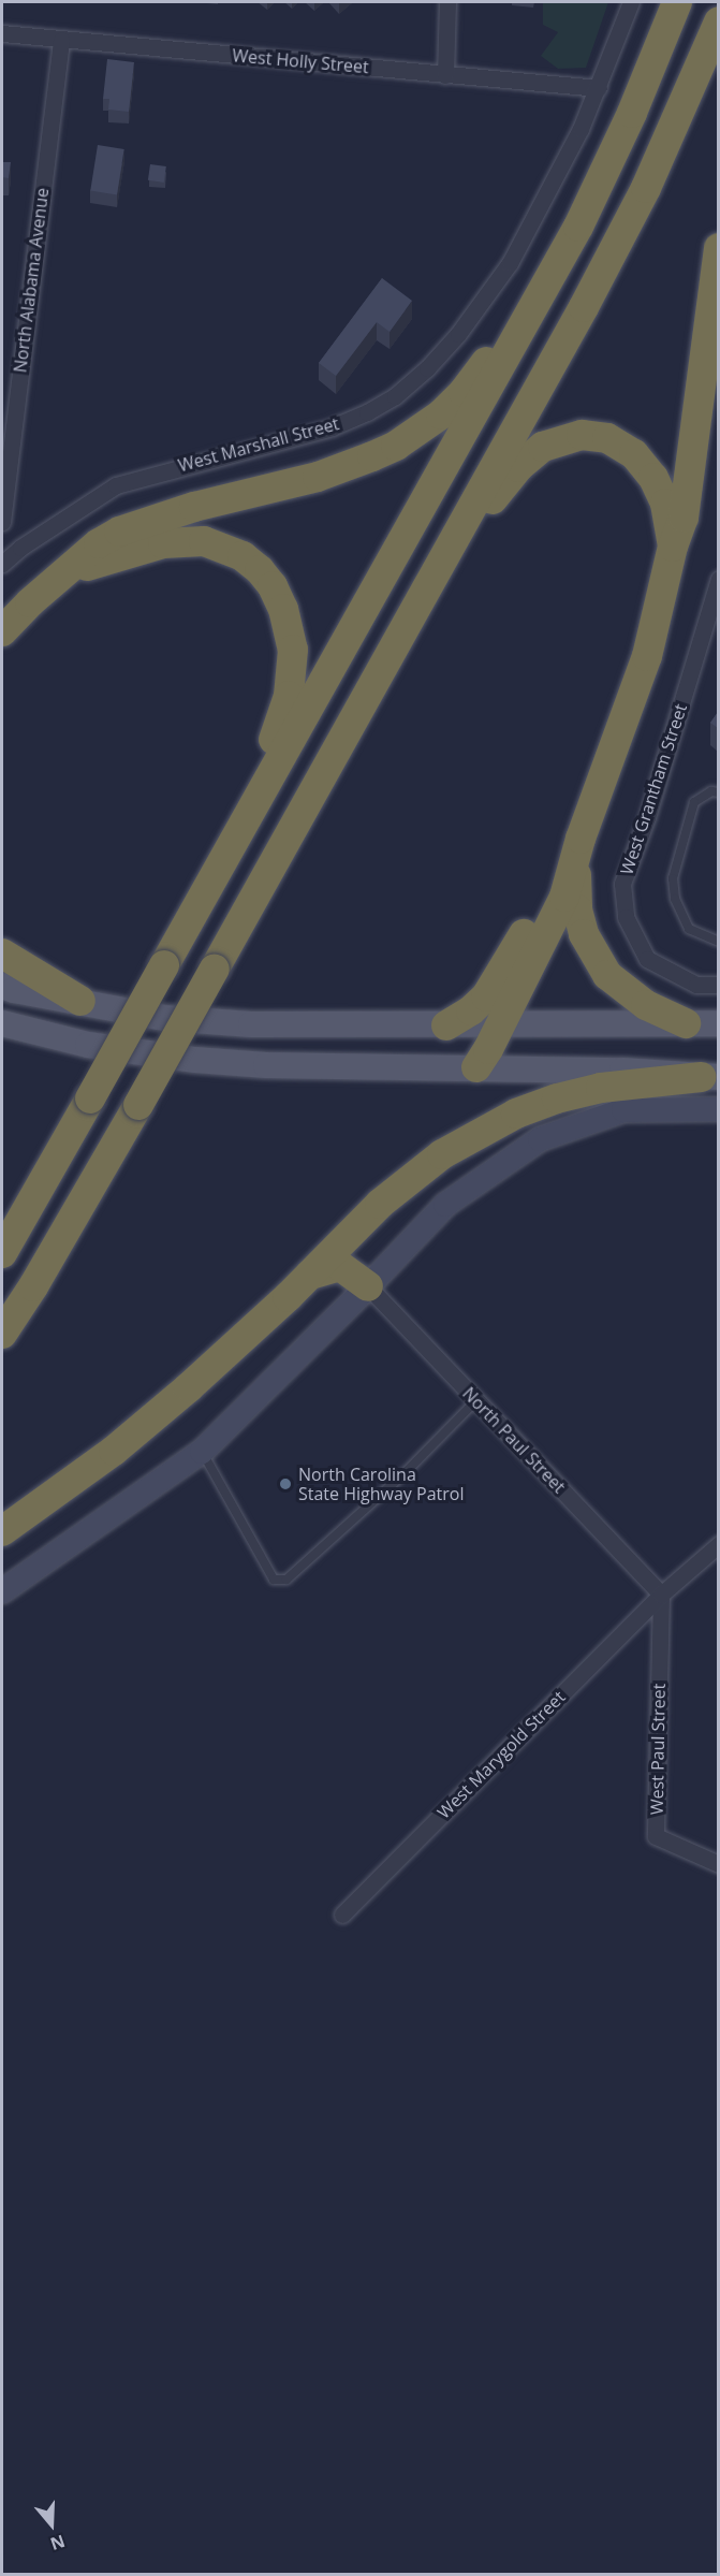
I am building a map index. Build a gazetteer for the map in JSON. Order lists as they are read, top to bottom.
{
  "streets": {
    "street": [
      "West Holly Street",
      "North Alabama Avenue",
      "West Marshall Street",
      "West Grantham Street",
      "North Paul Street",
      "West Paul Street",
      "West Marygold Street"
    ]
  },
  "crossings": [
    ["West Holly Street", "North Alabama Avenue"],
    ["West Holly Street", "West Marshall Street"],
    ["North Paul Street", "West Paul Street"],
    ["North Paul Street", "West Marygold Street"],
    ["West Paul Street", "West Marygold Street"]
  ],
  "places": ["North Carolina State Highway Patrol"],
  "north": "bottom"
}
